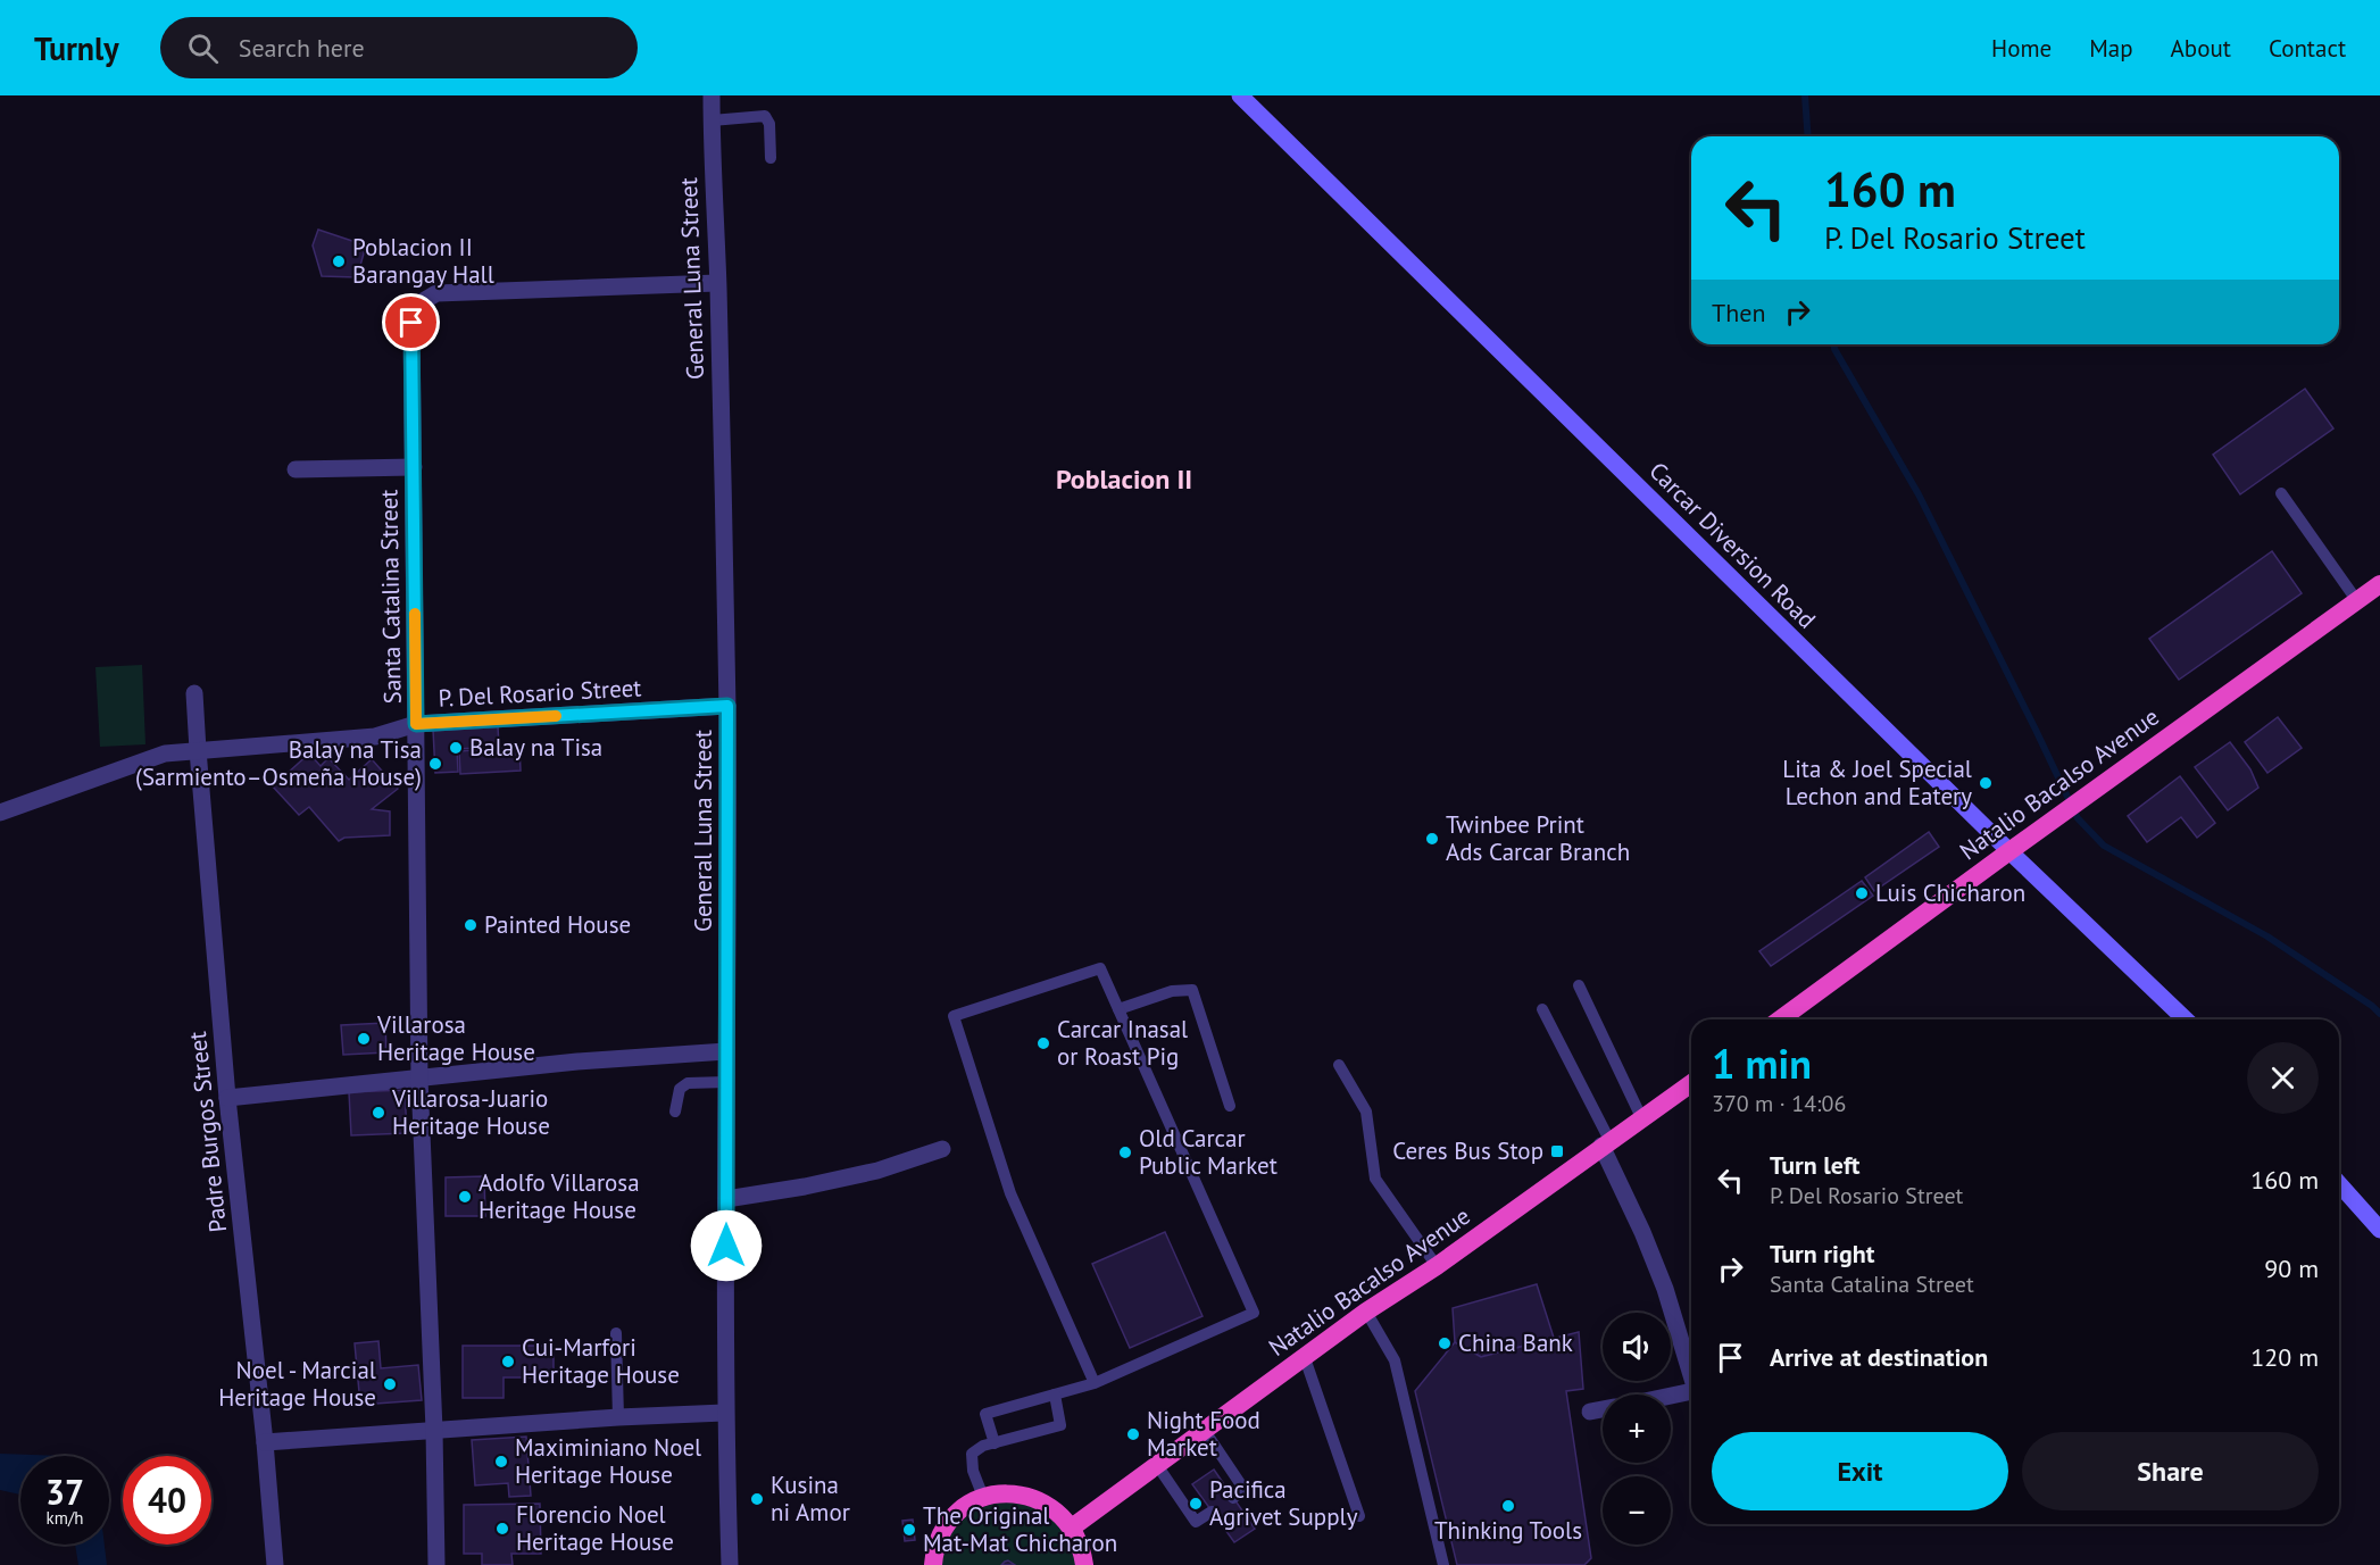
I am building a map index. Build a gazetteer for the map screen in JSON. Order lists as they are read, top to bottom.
{
  "streets": {
    "highway": ["Natalio Bacalso Avenue"],
    "main road": ["Carcar Diversion Road"],
    "street": [
      "General Luna Street",
      "Santa Catalina Street",
      "P. Del Rosario Street",
      "Padre Burgos Street"
    ]
  },
  "crossings": [
    ["General Luna Street", "Santa Catalina Street"],
    ["General Luna Street", "P. Del Rosario Street"],
    ["Carcar Diversion Road", "Natalio Bacalso Avenue"],
    ["Santa Catalina Street", "P. Del Rosario Street"],
    ["P. Del Rosario Street", "Padre Burgos Street"]
  ],
  "districts": ["Poblacion II"],
  "places": {
    "other": [
      "Poblacion II Barangay Hall",
      "Balay na Tisa",
      "Balay na Tisa (Sarmiento–Osmeña House)",
      "Lita & Joel Special Lechon and Eatery",
      "Twinbee Print Ads Carcar Branch",
      "Luis Chicharon",
      "Painted House",
      "Villarosa Heritage House",
      "Carcar Inasal or Roast Pig",
      "Villarosa-Juario Heritage House",
      "Old Carcar Public Market",
      "Adolfo Villarosa Heritage House",
      "China Bank",
      "Cui-Marfori Heritage House",
      "Noel - Marcial Heritage House",
      "Night Food Market",
      "Maximiniano Noel Heritage House",
      "Kusina ni Amor",
      "Pacifica Agrivet Supply",
      "Thinking Tools",
      "Florencio Noel Heritage House",
      "The Original Mat-Mat Chicharon"
    ],
    "transit": ["Ceres Bus Stop"]
  },
  "page": {
    "header": "Turnly",
    "search": "Search here",
    "nav": [
      "Home",
      "Map",
      "About",
      "Contact"
    ],
    "turn": ["160 m", "P. Del Rosario Street"],
    "then": "Then",
    "heading": ["1 min", "370 m · 14:06"],
    "list": [
      {
        "name": "Turn left",
        "note": "P. Del Rosario Street",
        "value": "160 m"
      },
      {
        "name": "Turn right",
        "note": "Santa Catalina Street",
        "value": "90 m"
      },
      {
        "name": "Arrive at destination",
        "value": "120 m"
      }
    ],
    "map_buttons": ["+", "−"],
    "buttons": ["Exit", "Share"],
    "speed": "37 km/h",
    "limit": "40"
  }
}
